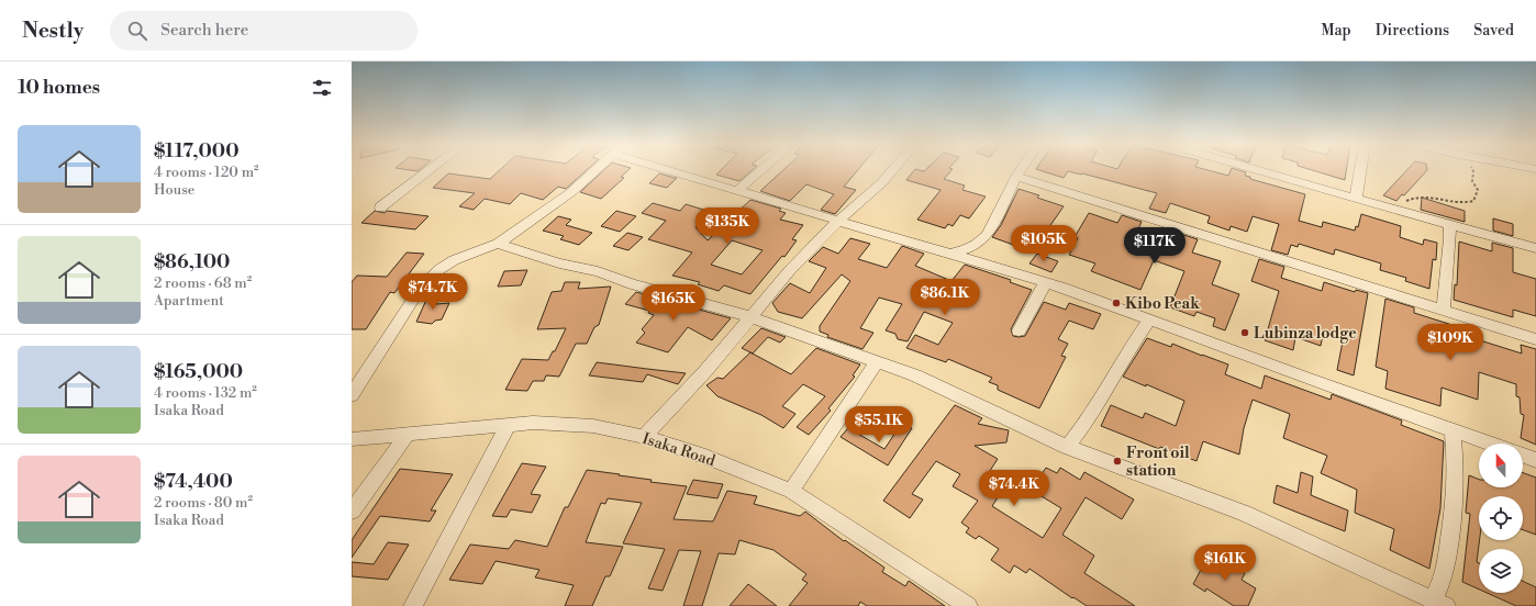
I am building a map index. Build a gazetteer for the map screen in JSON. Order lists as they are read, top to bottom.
{
  "streets": {
    "street": ["Isaka Road"]
  },
  "places": ["Kibo Peak", "Lubinza lodge", "Front oil station"],
  "north": "top",
  "page": {
    "header": "Nestly",
    "search": "Search here",
    "nav": ["Map", "Directions", "Saved"],
    "heading": "10 homes",
    "list": [
      {
        "name": "$117,000",
        "note": "4 rooms · 120 m² · House"
      },
      {
        "name": "$86,100",
        "note": "2 rooms · 68 m² · Apartment"
      },
      {
        "name": "$165,000",
        "note": "4 rooms · 132 m² · Isaka Road"
      },
      {
        "name": "$74,400",
        "note": "2 rooms · 80 m² · Isaka Road"
      }
    ],
    "price": [
      "$135K",
      "$105K",
      "$117K",
      "$74.7K",
      "$86.1K",
      "$165K",
      "$109K",
      "$55.1K",
      "$74.4K",
      "$161K"
    ]
  }
}
